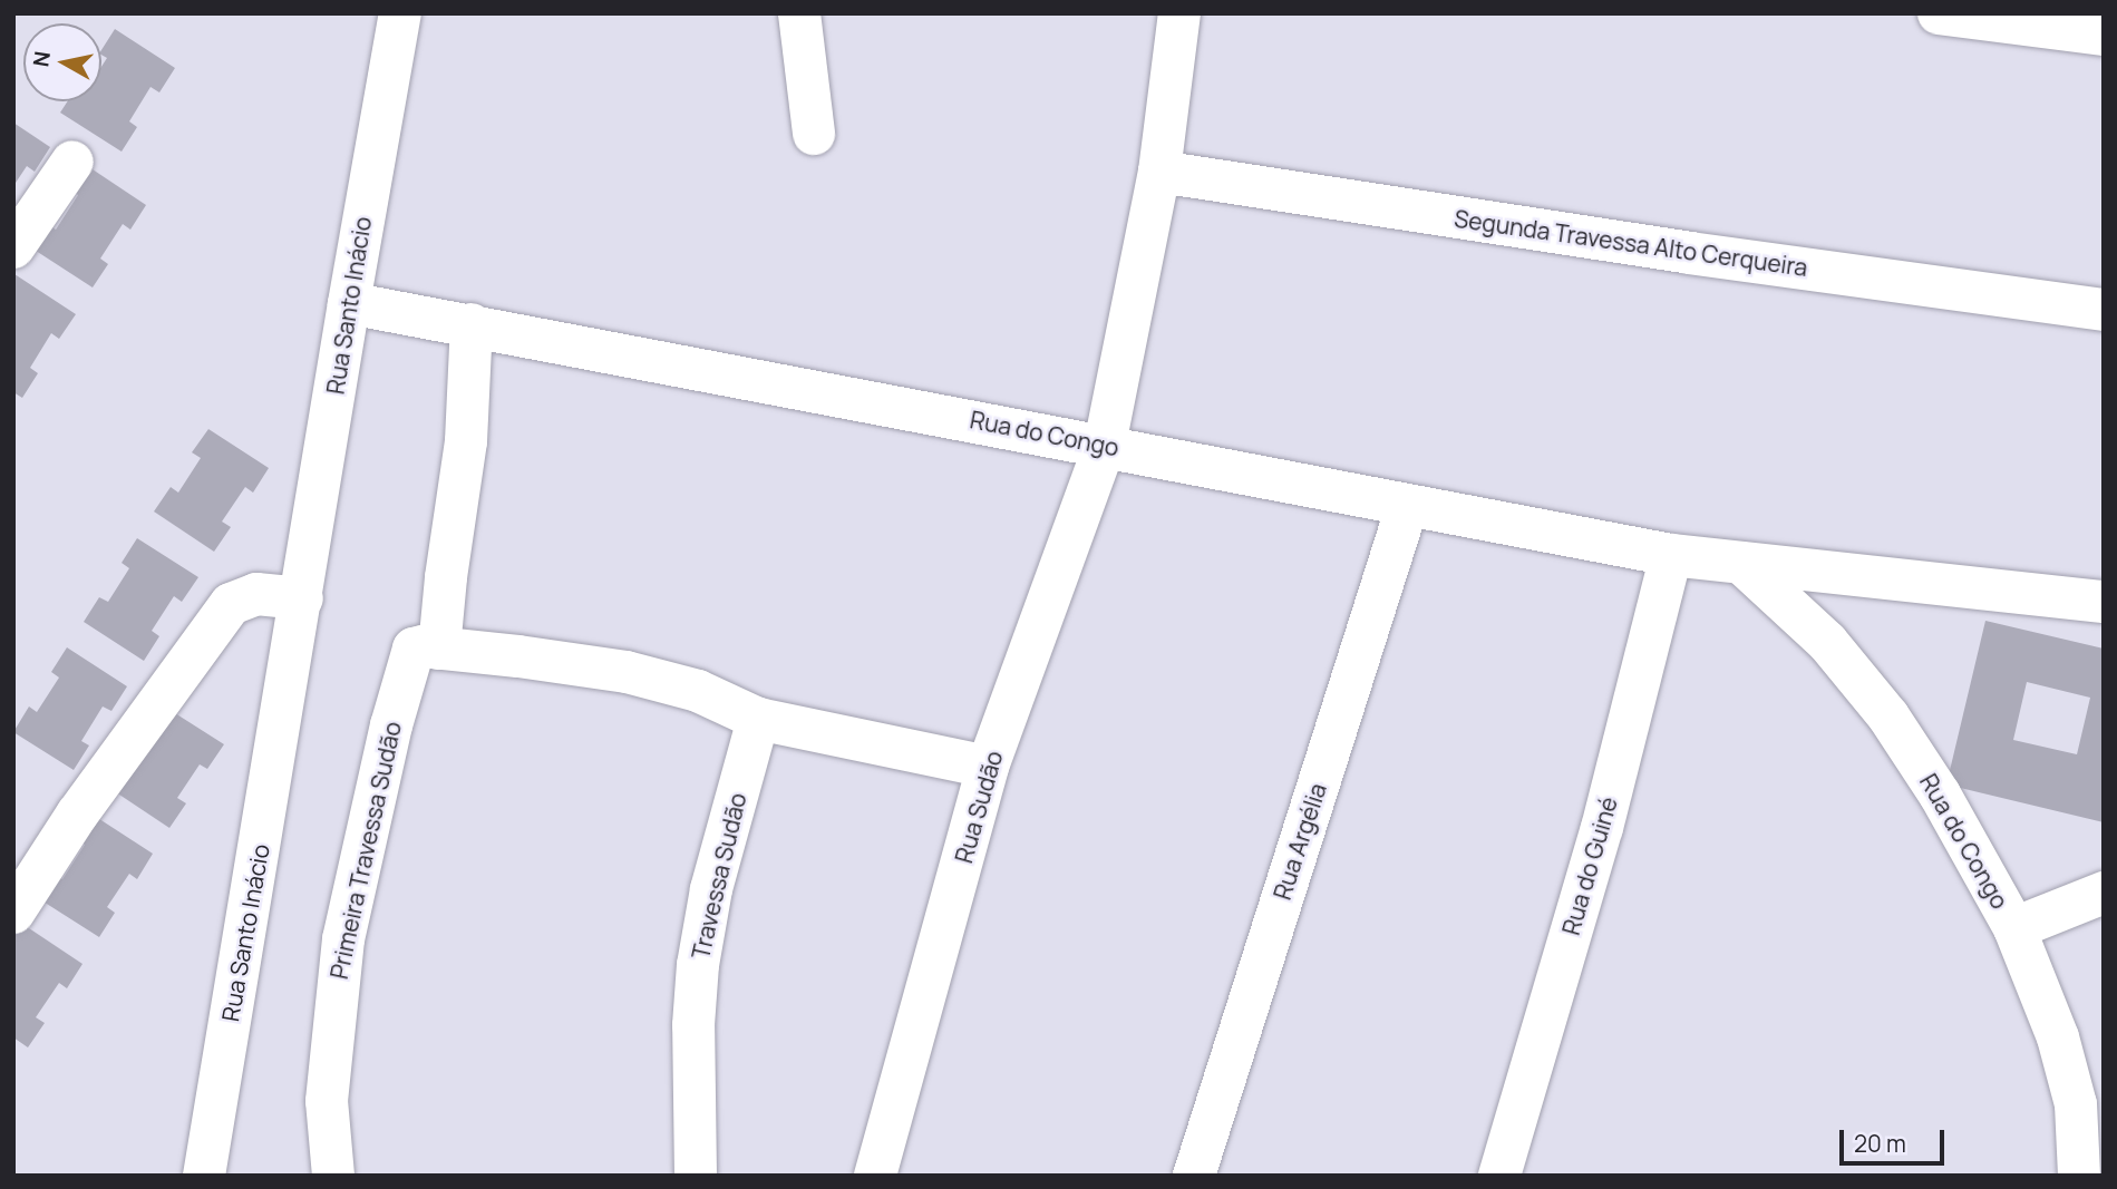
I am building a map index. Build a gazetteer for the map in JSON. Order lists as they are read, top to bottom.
{
  "streets": {
    "street": [
      "Segunda Travessa Alto Cerqueira",
      "Rua Santo Inácio",
      "Rua do Congo",
      "Rua Sudão",
      "Rua Argélia",
      "Primeira Travessa Sudão",
      "Rua do Guiné",
      "Travessa Sudão"
    ]
  },
  "crossings": [
    ["Segunda Travessa Alto Cerqueira", "Rua Sudão"],
    ["Rua Santo Inácio", "Rua do Congo"],
    ["Rua do Congo", "Rua Sudão"],
    ["Rua do Congo", "Rua Argélia"],
    ["Rua do Congo", "Primeira Travessa Sudão"],
    ["Rua do Congo", "Rua do Guiné"]
  ],
  "scale_bar": "20 m",
  "north": "left"
}
